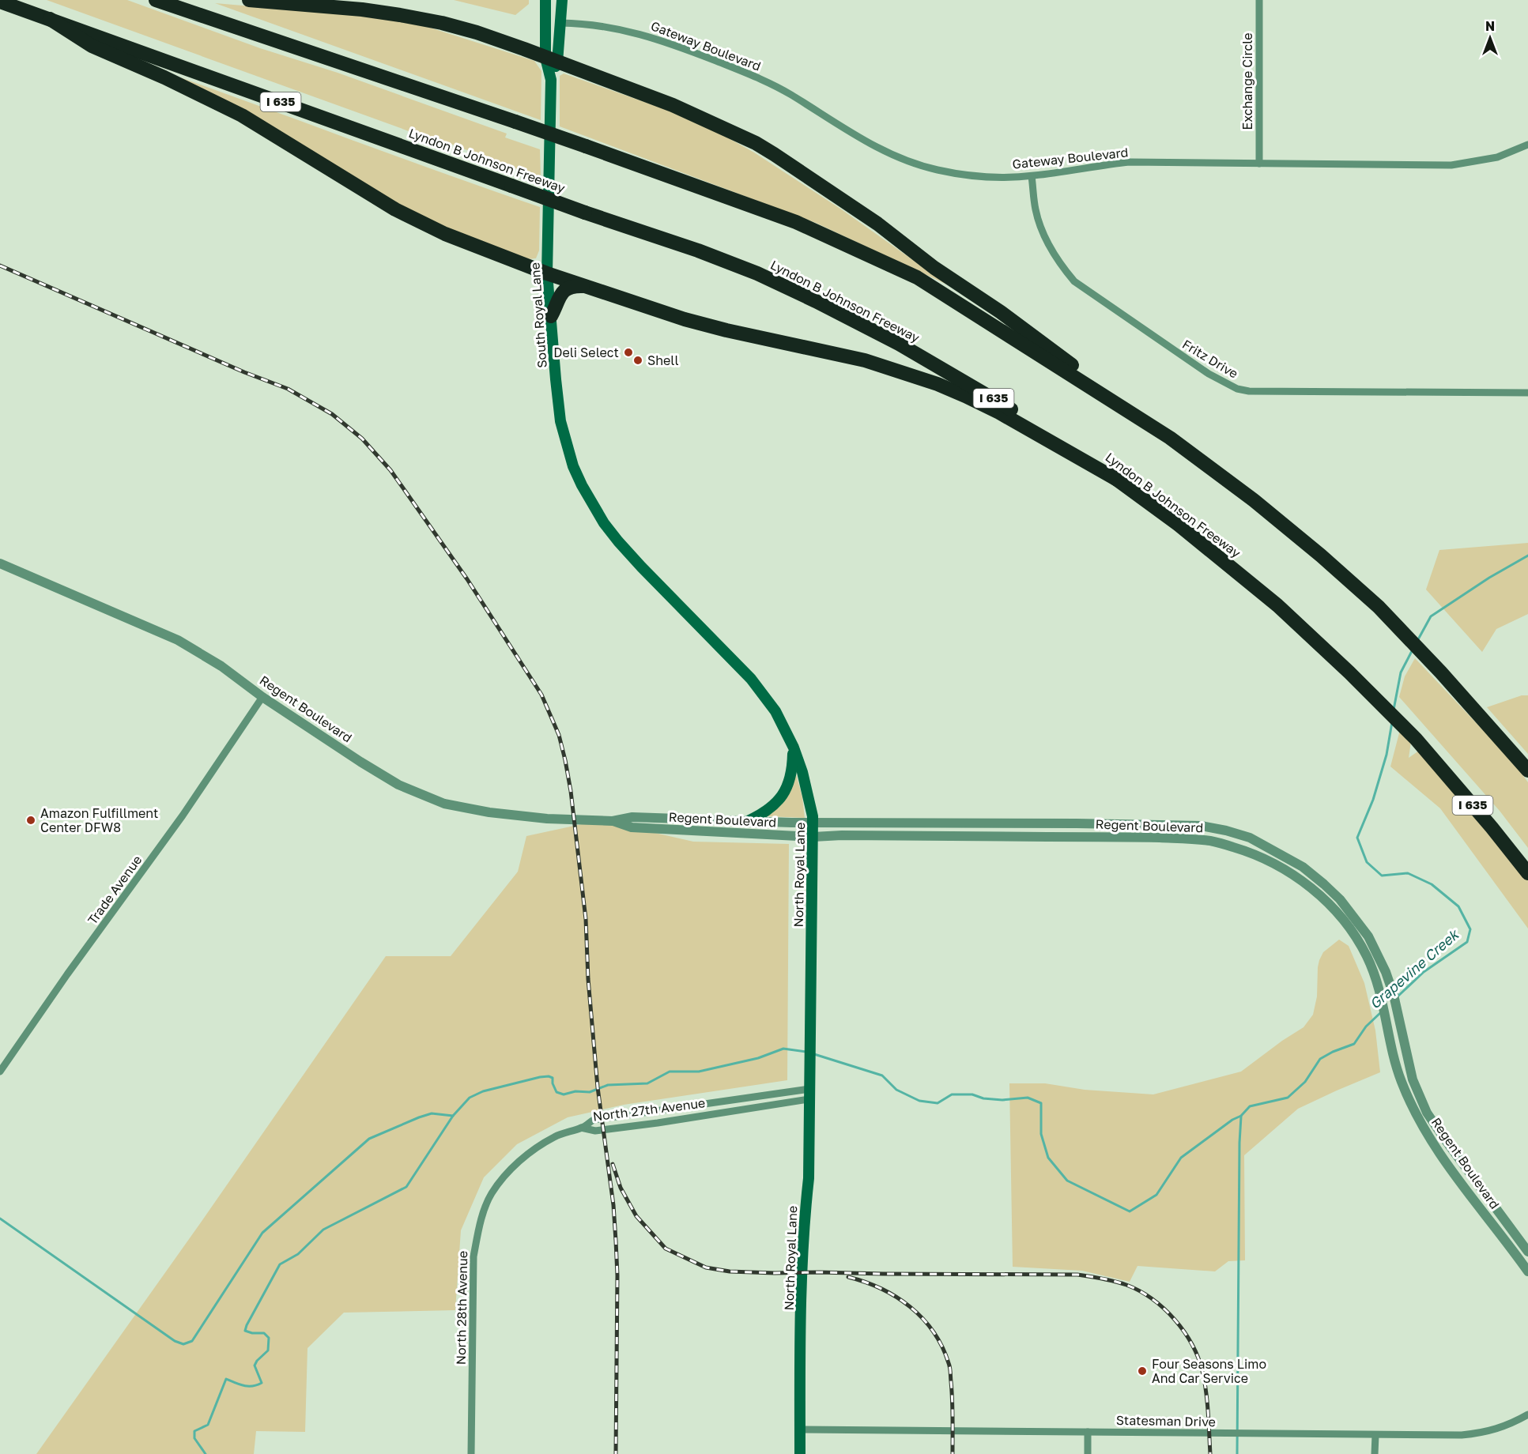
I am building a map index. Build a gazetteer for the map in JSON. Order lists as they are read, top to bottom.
{
  "streets": {
    "highway": ["I 635", "Lyndon B Johnson Freeway"],
    "main road": ["South Royal Lane", "North Royal Lane"],
    "street": [
      "Gateway Boulevard",
      "Exchange Circle",
      "Fritz Drive",
      "Regent Boulevard",
      "Trade Avenue",
      "North 27th Avenue",
      "North 28th Avenue",
      "Statesman Drive"
    ]
  },
  "crossings": [
    ["Gateway Boulevard", "Exchange Circle"],
    ["Gateway Boulevard", "South Royal Lane"],
    ["Gateway Boulevard", "Fritz Drive"],
    ["South Royal Lane", "North Royal Lane"],
    ["Regent Boulevard", "North Royal Lane"],
    ["Regent Boulevard", "Trade Avenue"],
    ["North Royal Lane", "North 27th Avenue"],
    ["North Royal Lane", "Statesman Drive"],
    ["North 27th Avenue", "North 28th Avenue"]
  ],
  "water": ["Grapevine Creek"],
  "places": [
    "Deli Select",
    "Shell",
    "Amazon Fulfillment Center DFW8",
    "Four Seasons Limo And Car Service"
  ],
  "north": "top"
}
